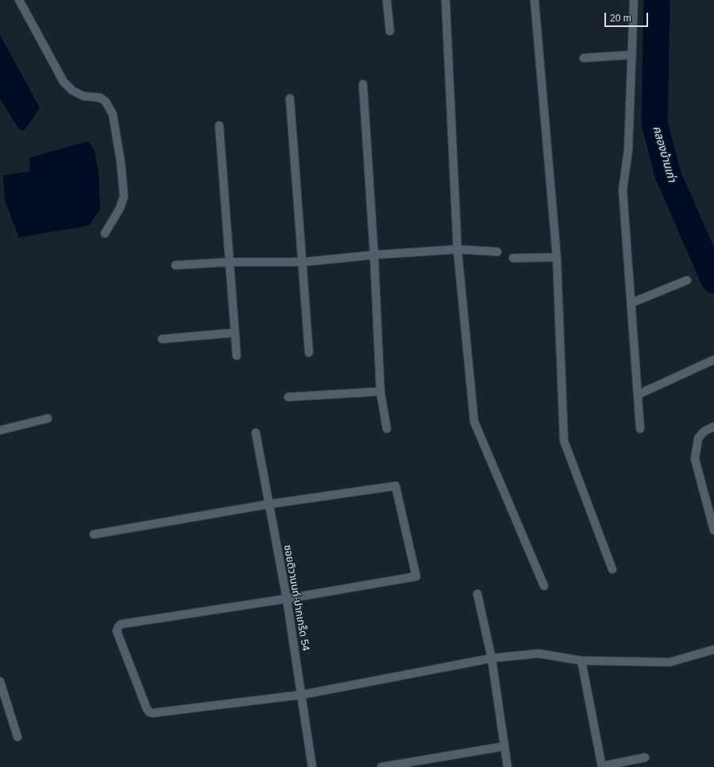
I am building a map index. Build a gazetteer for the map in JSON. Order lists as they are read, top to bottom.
{
  "streets": {
    "street": ["ซอยติวานนท์-ปากเกร็ด 54"]
  },
  "water": ["คลองบ้านเก่า"],
  "scale_bar": "20 m"
}
